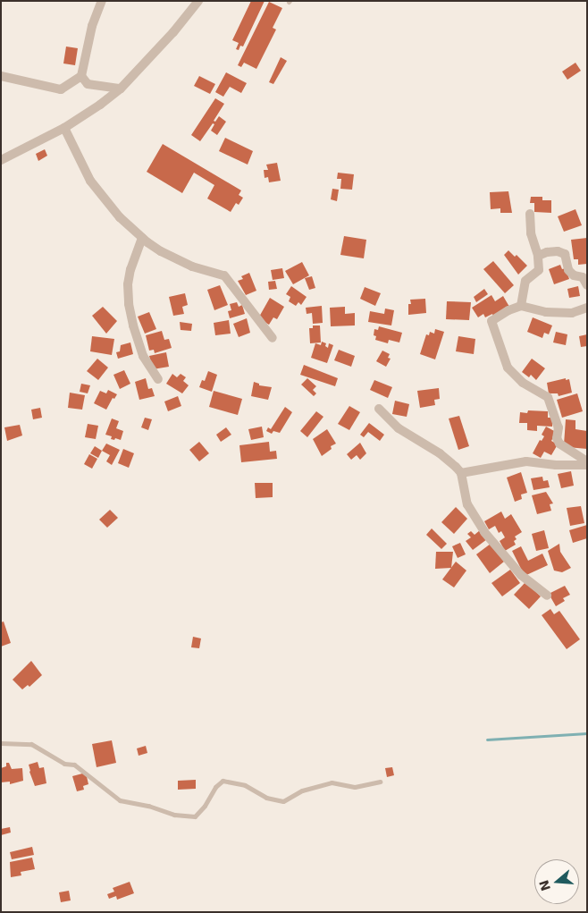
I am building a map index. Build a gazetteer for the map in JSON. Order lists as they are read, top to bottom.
{
  "north": "left"
}
